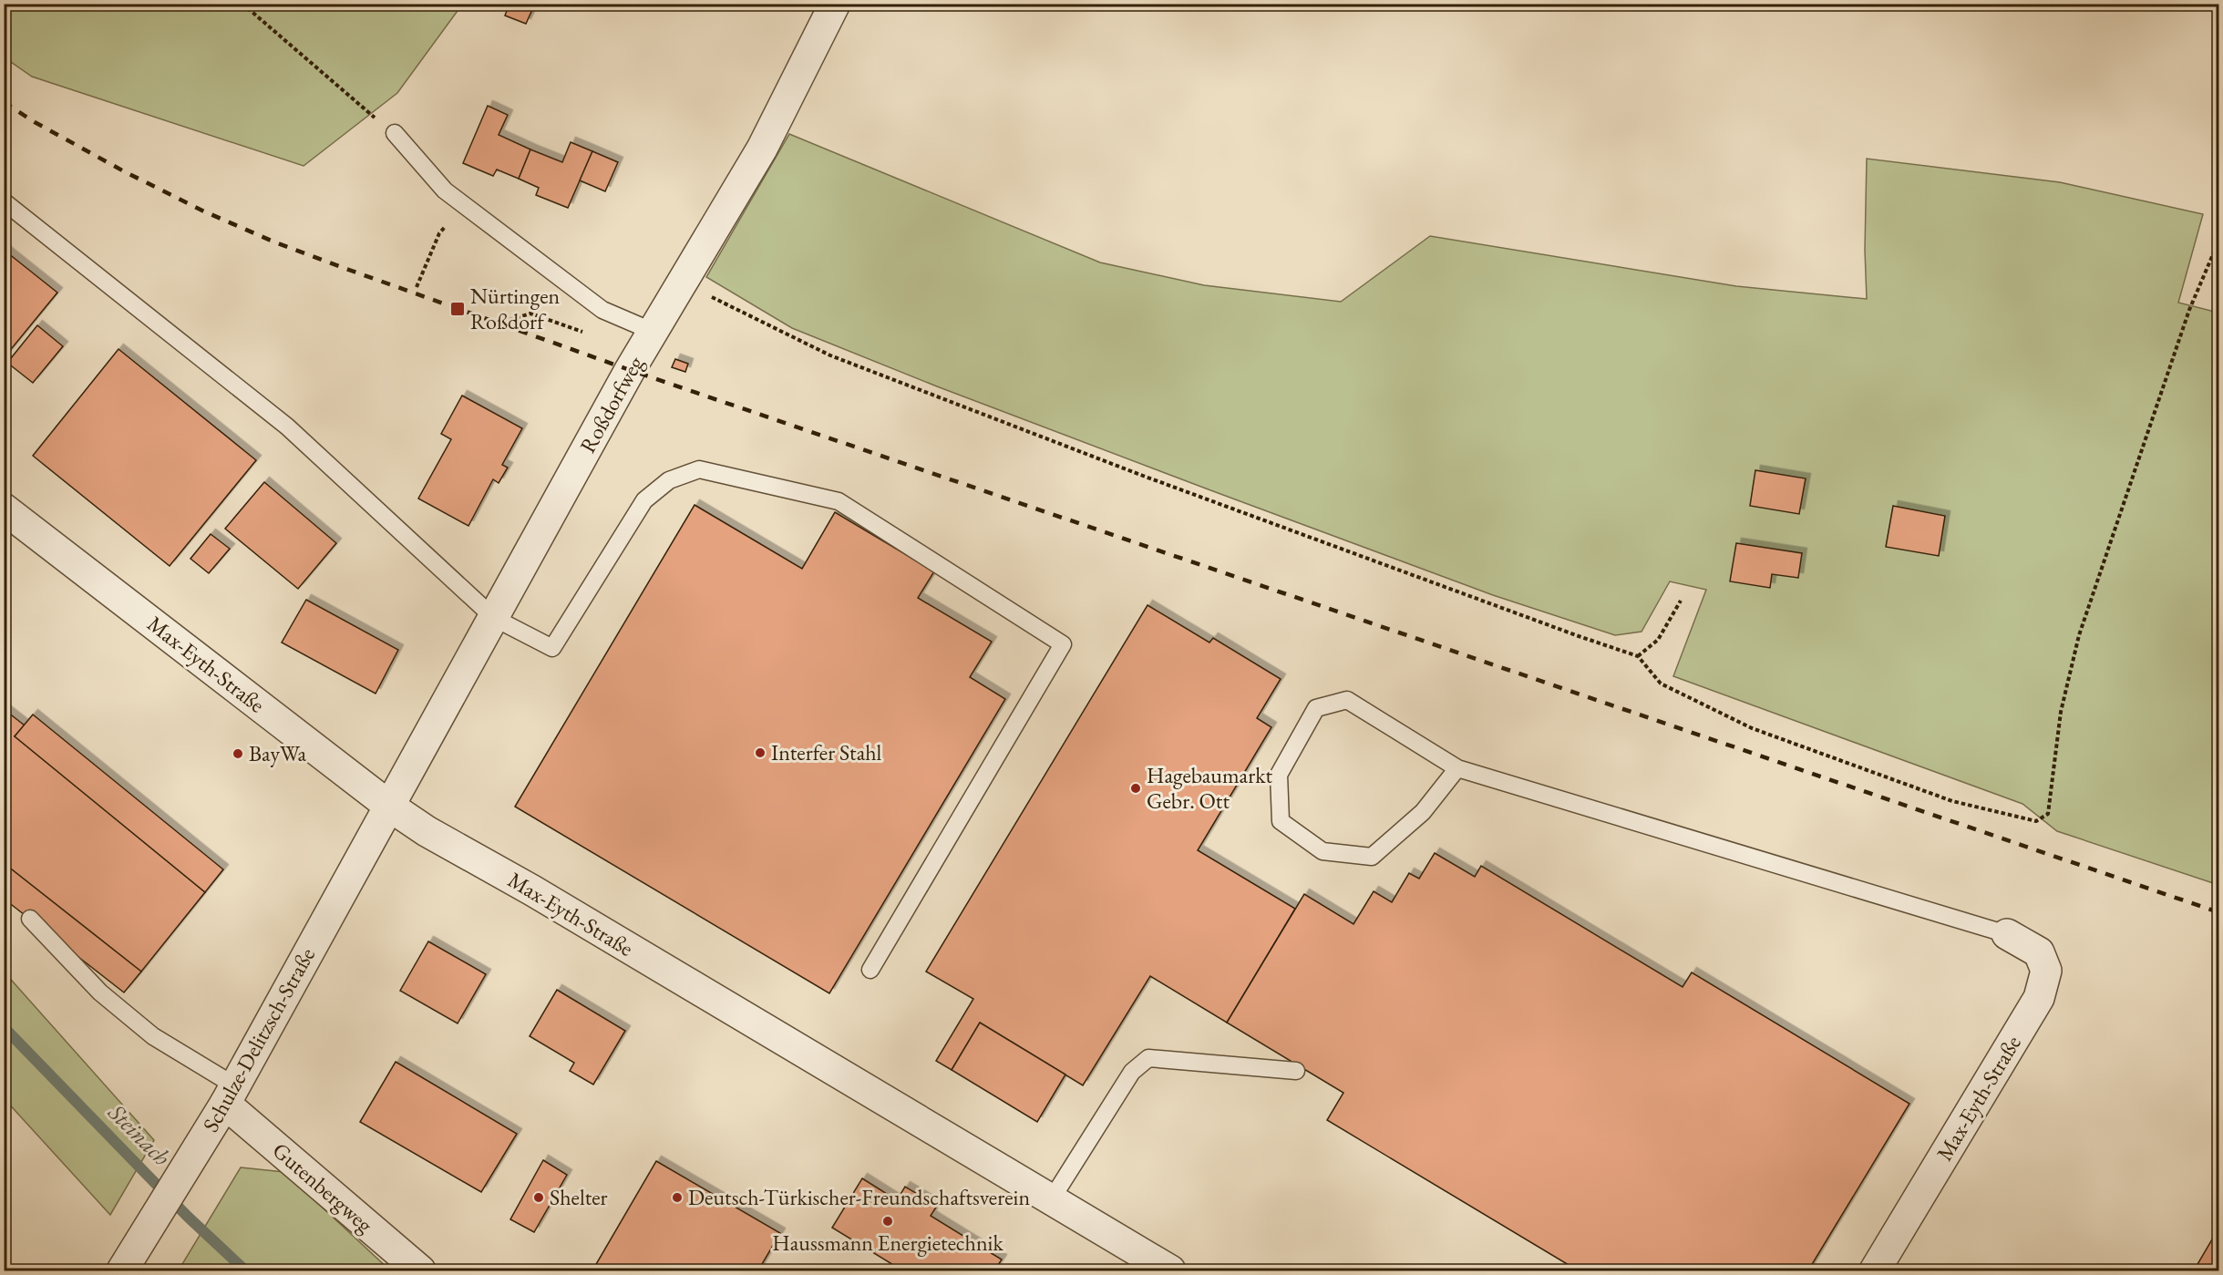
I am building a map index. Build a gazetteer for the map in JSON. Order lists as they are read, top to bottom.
{
  "streets": {
    "street": [
      "Roßdorfweg",
      "Max-Eyth-Straße",
      "Schulze-Delitzsch-Straße",
      "Gutenbergweg"
    ]
  },
  "crossings": [
    ["Roßdorfweg", "Max-Eyth-Straße"],
    ["Roßdorfweg", "Schulze-Delitzsch-Straße"],
    ["Max-Eyth-Straße", "Schulze-Delitzsch-Straße"],
    ["Schulze-Delitzsch-Straße", "Gutenbergweg"]
  ],
  "water": ["Steinach"],
  "places": {
    "transit": ["Nürtingen Roßdorf"],
    "other": [
      "Interfer Stahl",
      "BayWa",
      "Hagebaumarkt Gebr. Ott",
      "Shelter",
      "Deutsch-Türkischer-Freundschaftsverein",
      "Haussmann Energietechnik"
    ]
  }
}
